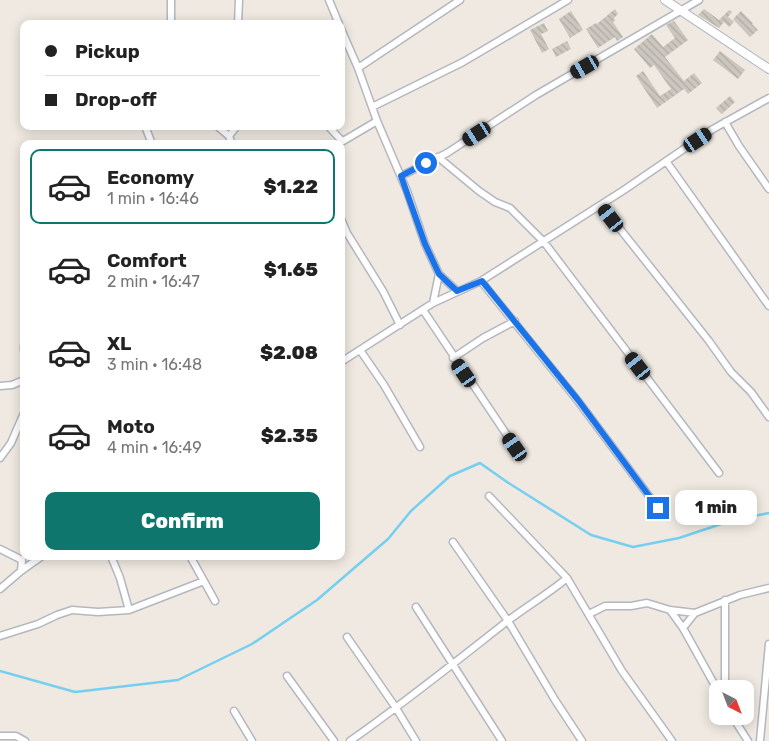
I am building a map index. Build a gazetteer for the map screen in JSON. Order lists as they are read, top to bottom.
{
  "north": "bottom right",
  "page": {
    "banner": ["Pickup", "Drop-off"],
    "list": [
      {
        "name": "Economy",
        "note": "1 min · 16:46",
        "value": "$1.22"
      },
      {
        "name": "Comfort",
        "note": "2 min · 16:47",
        "value": "$1.65"
      },
      {
        "name": "XL",
        "note": "3 min · 16:48",
        "value": "$2.08"
      },
      {
        "name": "Moto",
        "note": "4 min · 16:49",
        "value": "$2.35"
      }
    ],
    "buttons": "Confirm",
    "bubble": "1 min"
  }
}
